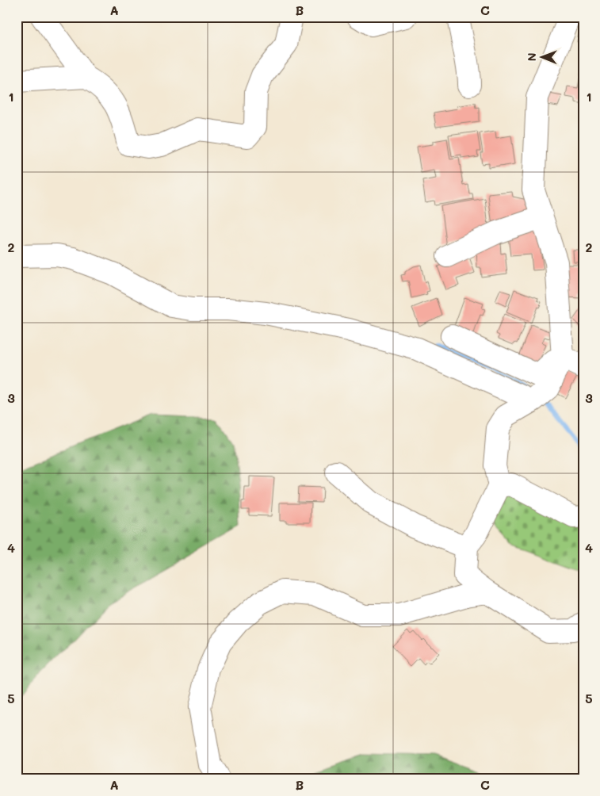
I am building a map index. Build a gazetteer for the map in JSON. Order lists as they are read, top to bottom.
{
  "north": "left",
  "grid": {
    "columns": ["A", "B", "C"],
    "rows": [
      "1",
      "2",
      "3",
      "4",
      "5"
    ]
  }
}
